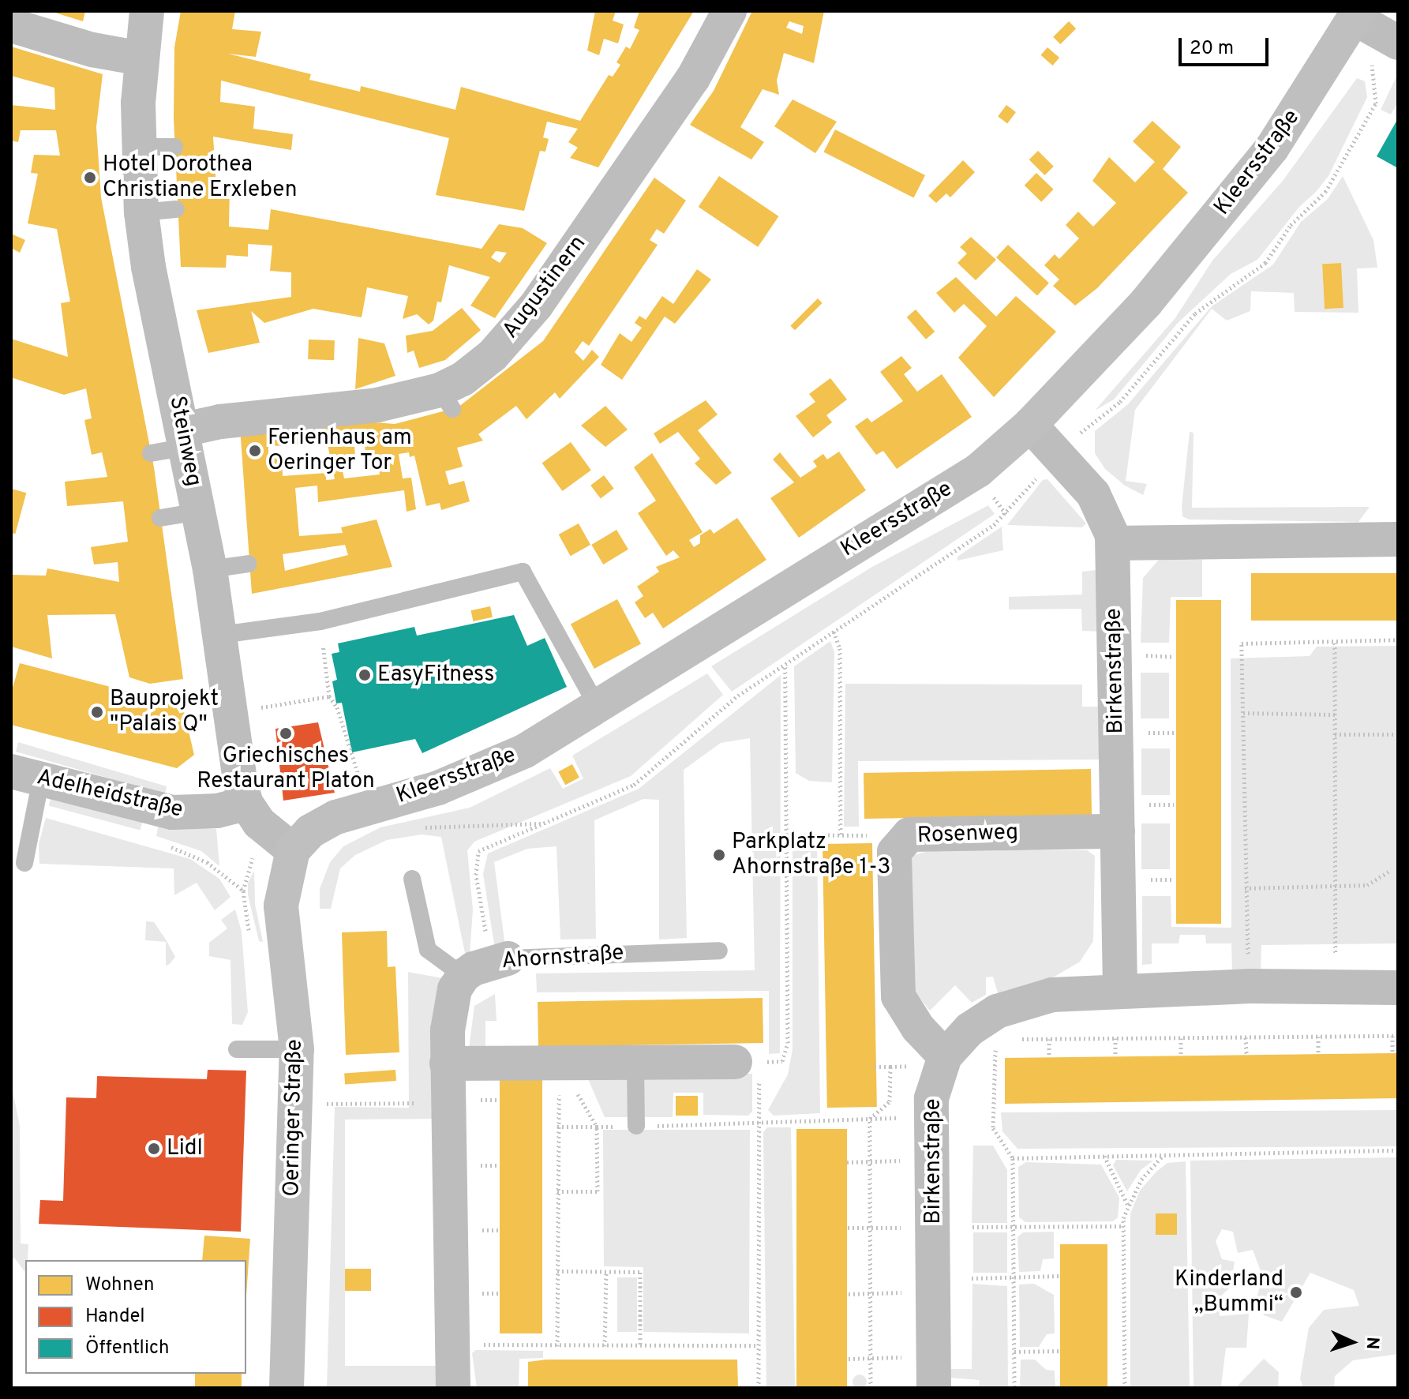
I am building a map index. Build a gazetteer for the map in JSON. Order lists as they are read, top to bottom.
{
  "streets": {
    "main road": ["Kleersstraße", "Oeringer Straße"],
    "street": [
      "Augustinern",
      "Steinweg",
      "Birkenstraße",
      "Adelheidstraße",
      "Rosenweg",
      "Ahornstraße"
    ]
  },
  "crossings": [
    ["Kleersstraße", "Steinweg"],
    ["Kleersstraße", "Birkenstraße"],
    ["Kleersstraße", "Oeringer Straße"],
    ["Augustinern", "Steinweg"],
    ["Steinweg", "Adelheidstraße"],
    ["Steinweg", "Oeringer Straße"],
    ["Birkenstraße", "Rosenweg"]
  ],
  "places": [
    "Hotel Dorothea Christiane Erxleben",
    "Ferienhaus am Oeringer Tor",
    "EasyFitness",
    "Bauprojekt \"Palais Q\"",
    "Griechisches Restaurant Platon",
    "Parkplatz Ahornstraße 1-3",
    "Lidl",
    "Kinderland „Bummi“"
  ],
  "legend": ["Wohnen", "Handel", "Öffentlich"],
  "scale_bar": "20 m",
  "north": "right"
}
